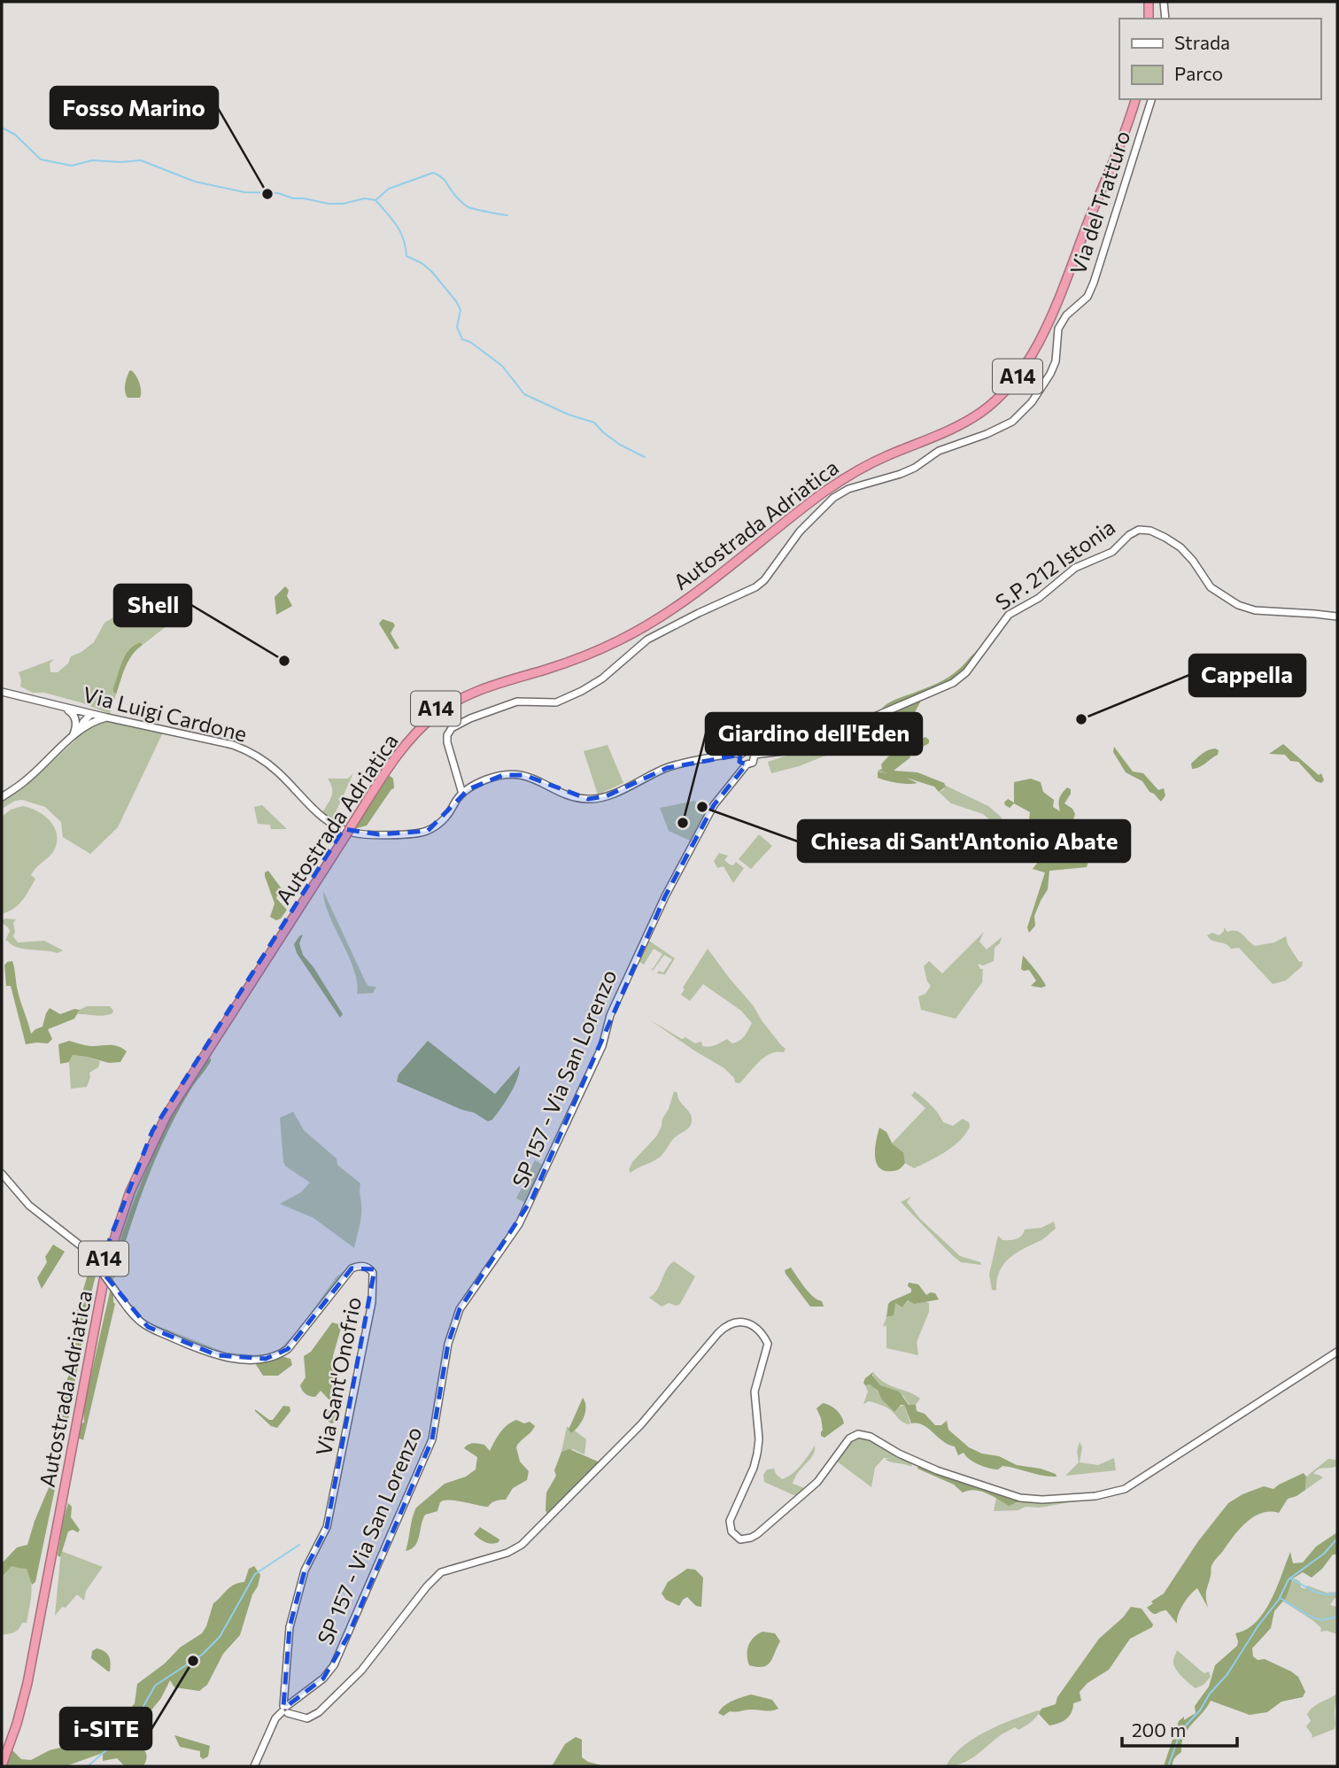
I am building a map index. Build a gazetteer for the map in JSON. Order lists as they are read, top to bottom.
{
  "streets": {
    "highway": ["A14", "Autostrada Adriatica"],
    "main road": [
      "Via del Tratturo",
      "S.P. 212 Istonia",
      "Via Luigi Cardone",
      "SP 157 - Via San Lorenzo",
      "Via Sant'Onofrio"
    ]
  },
  "crossings": [
    ["Via del Tratturo", "Via Luigi Cardone"],
    ["S.P. 212 Istonia", "Via Luigi Cardone"],
    ["Via Luigi Cardone", "SP 157 - Via San Lorenzo"],
    ["SP 157 - Via San Lorenzo", "Via Sant'Onofrio"]
  ],
  "places": [
    "Fosso Marino",
    "Shell",
    "Cappella",
    "Chiesa di Sant'Antonio Abate",
    "Giardino dell'Eden",
    "i-SITE"
  ],
  "legend": ["Strada", "Parco"],
  "scale_bar": "200 m"
}
